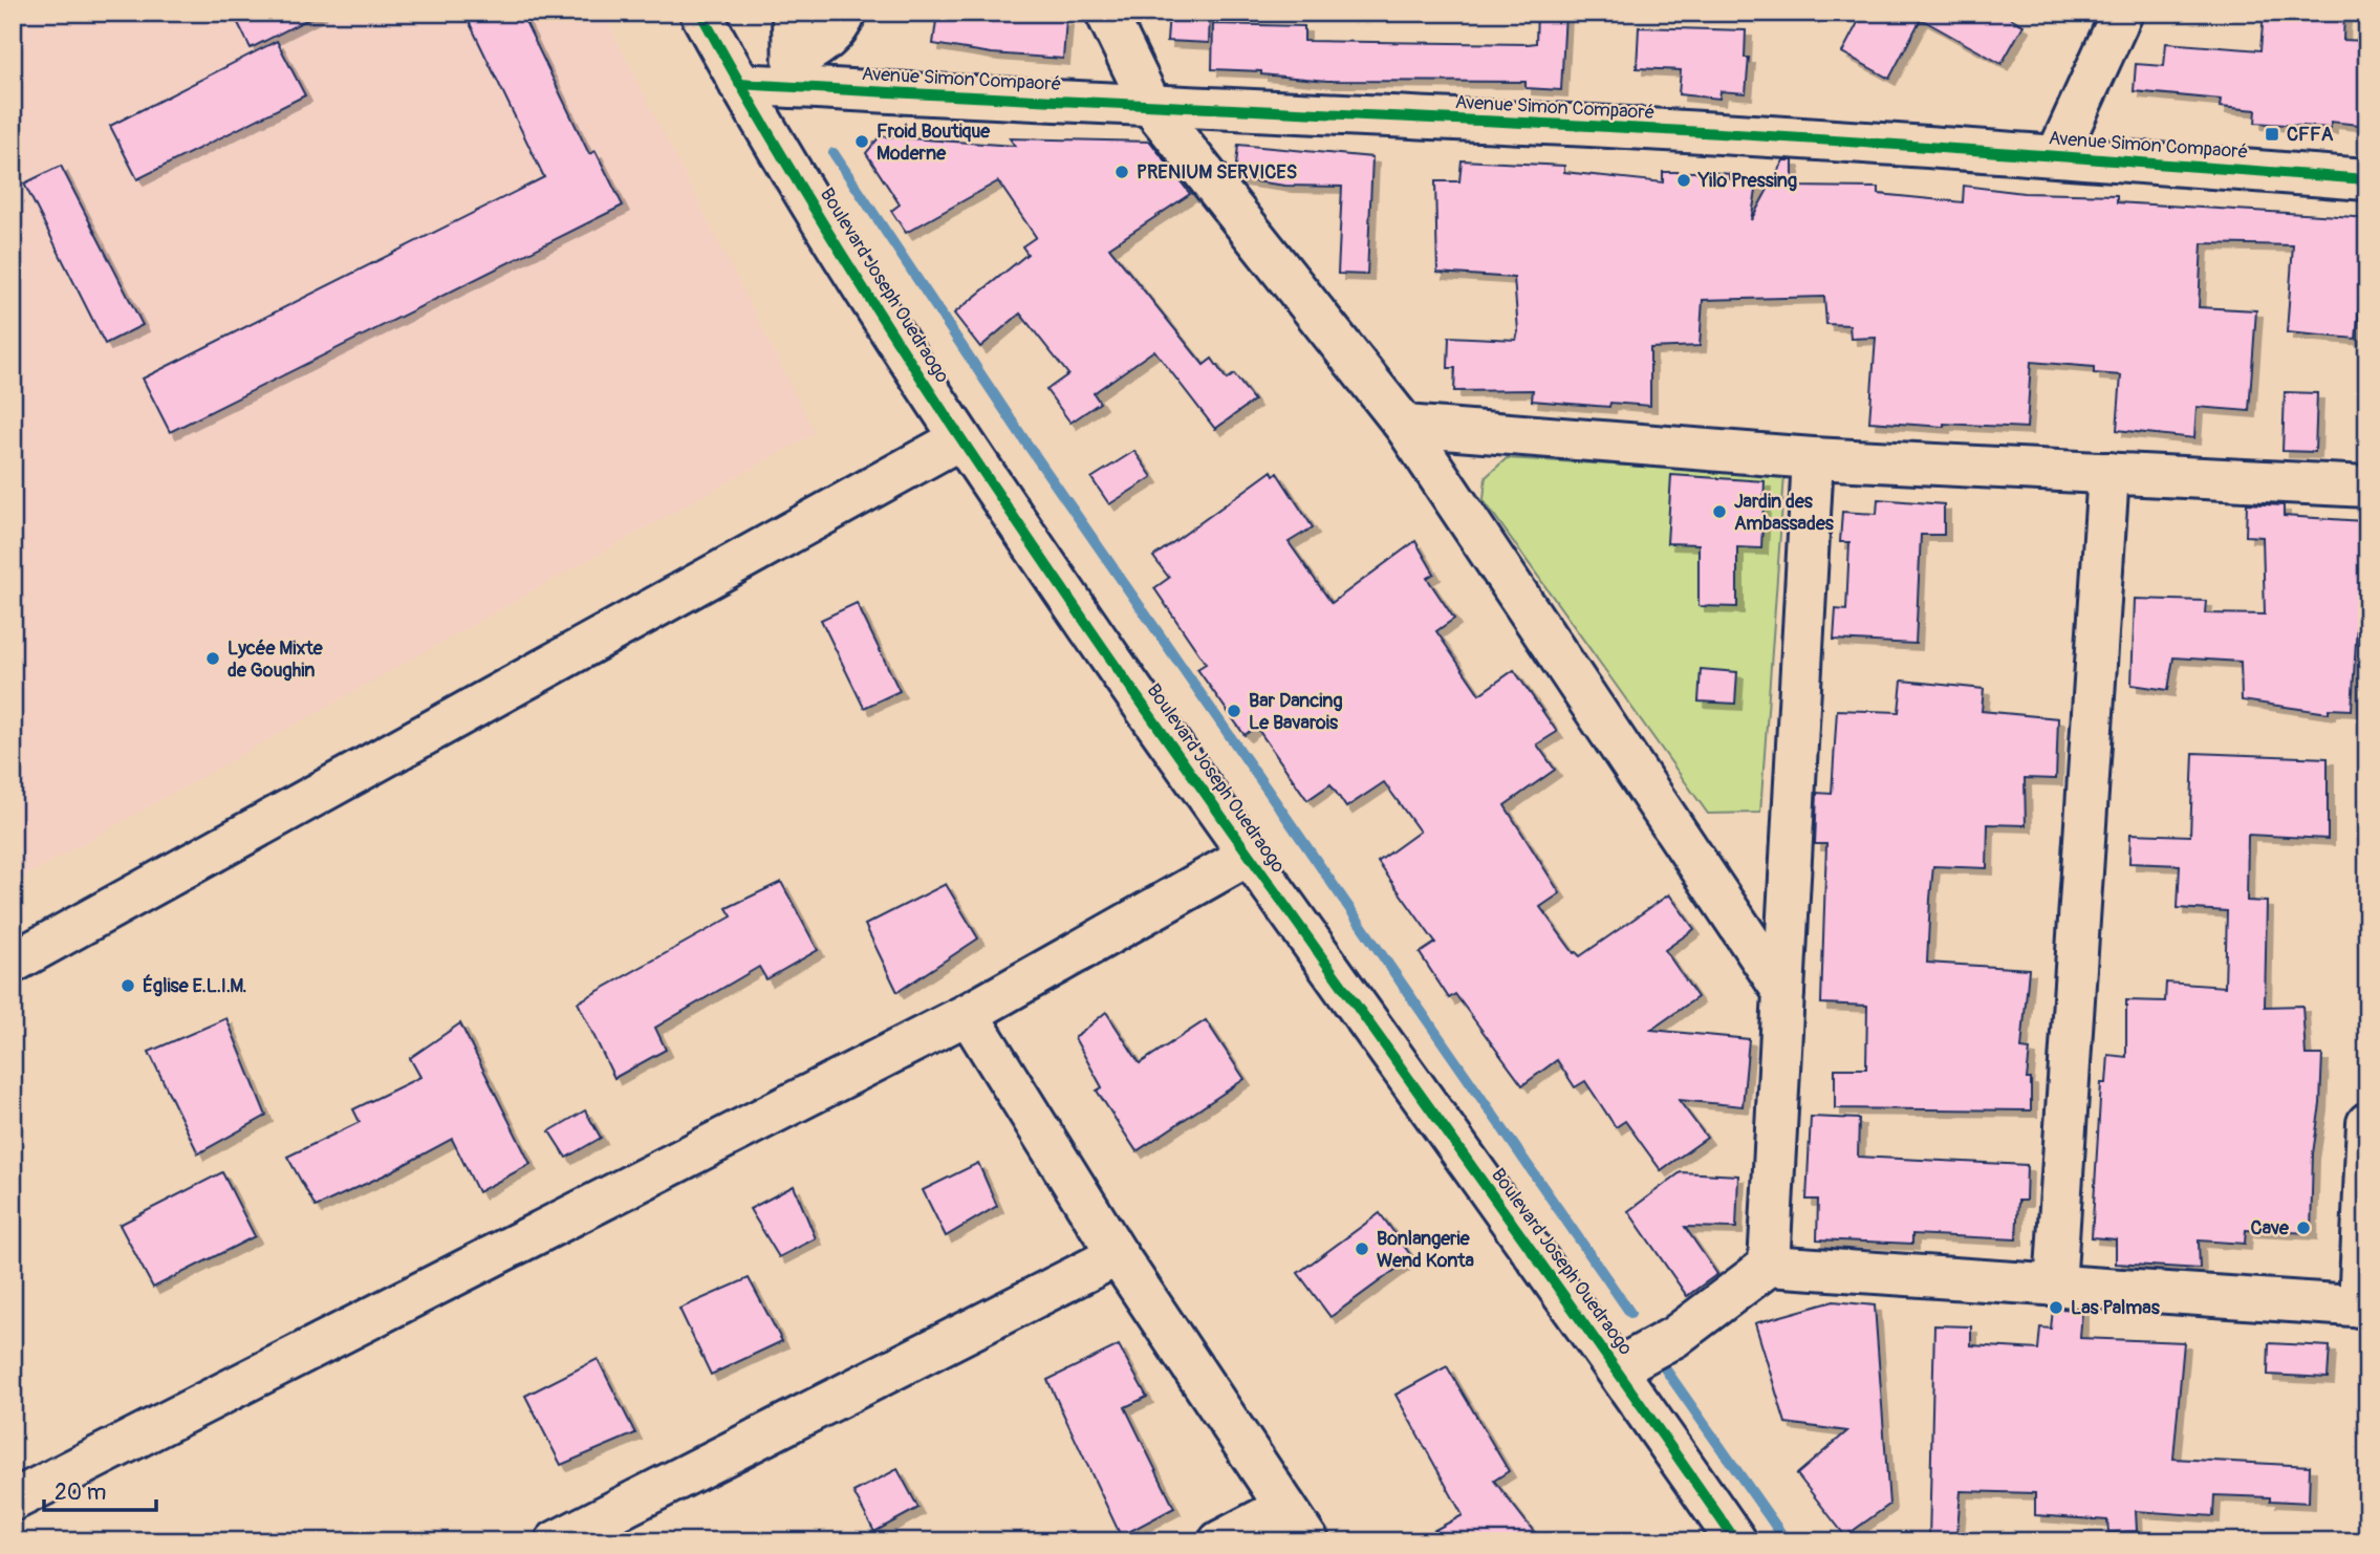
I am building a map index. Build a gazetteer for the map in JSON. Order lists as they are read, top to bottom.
{
  "streets": {
    "street": ["Avenue Simon Compaoré", "Boulevard Joseph Ouedraogo"]
  },
  "crossings": [
    ["Avenue Simon Compaoré", "Boulevard Joseph Ouedraogo"]
  ],
  "places": {
    "transit": ["CFFA"],
    "other": [
      "Froid Boutique Moderne",
      "PRENIUM SERVICES",
      "Yilo Pressing",
      "Jardin des Ambassades",
      "Lycée Mixte de Goughin",
      "Bar Dancing Le Bavarois",
      "Église E.L.I.M.",
      "Cave",
      "Bonlangerie Wend Konta",
      "Las Palmas"
    ]
  },
  "scale_bar": "20 m"
}
